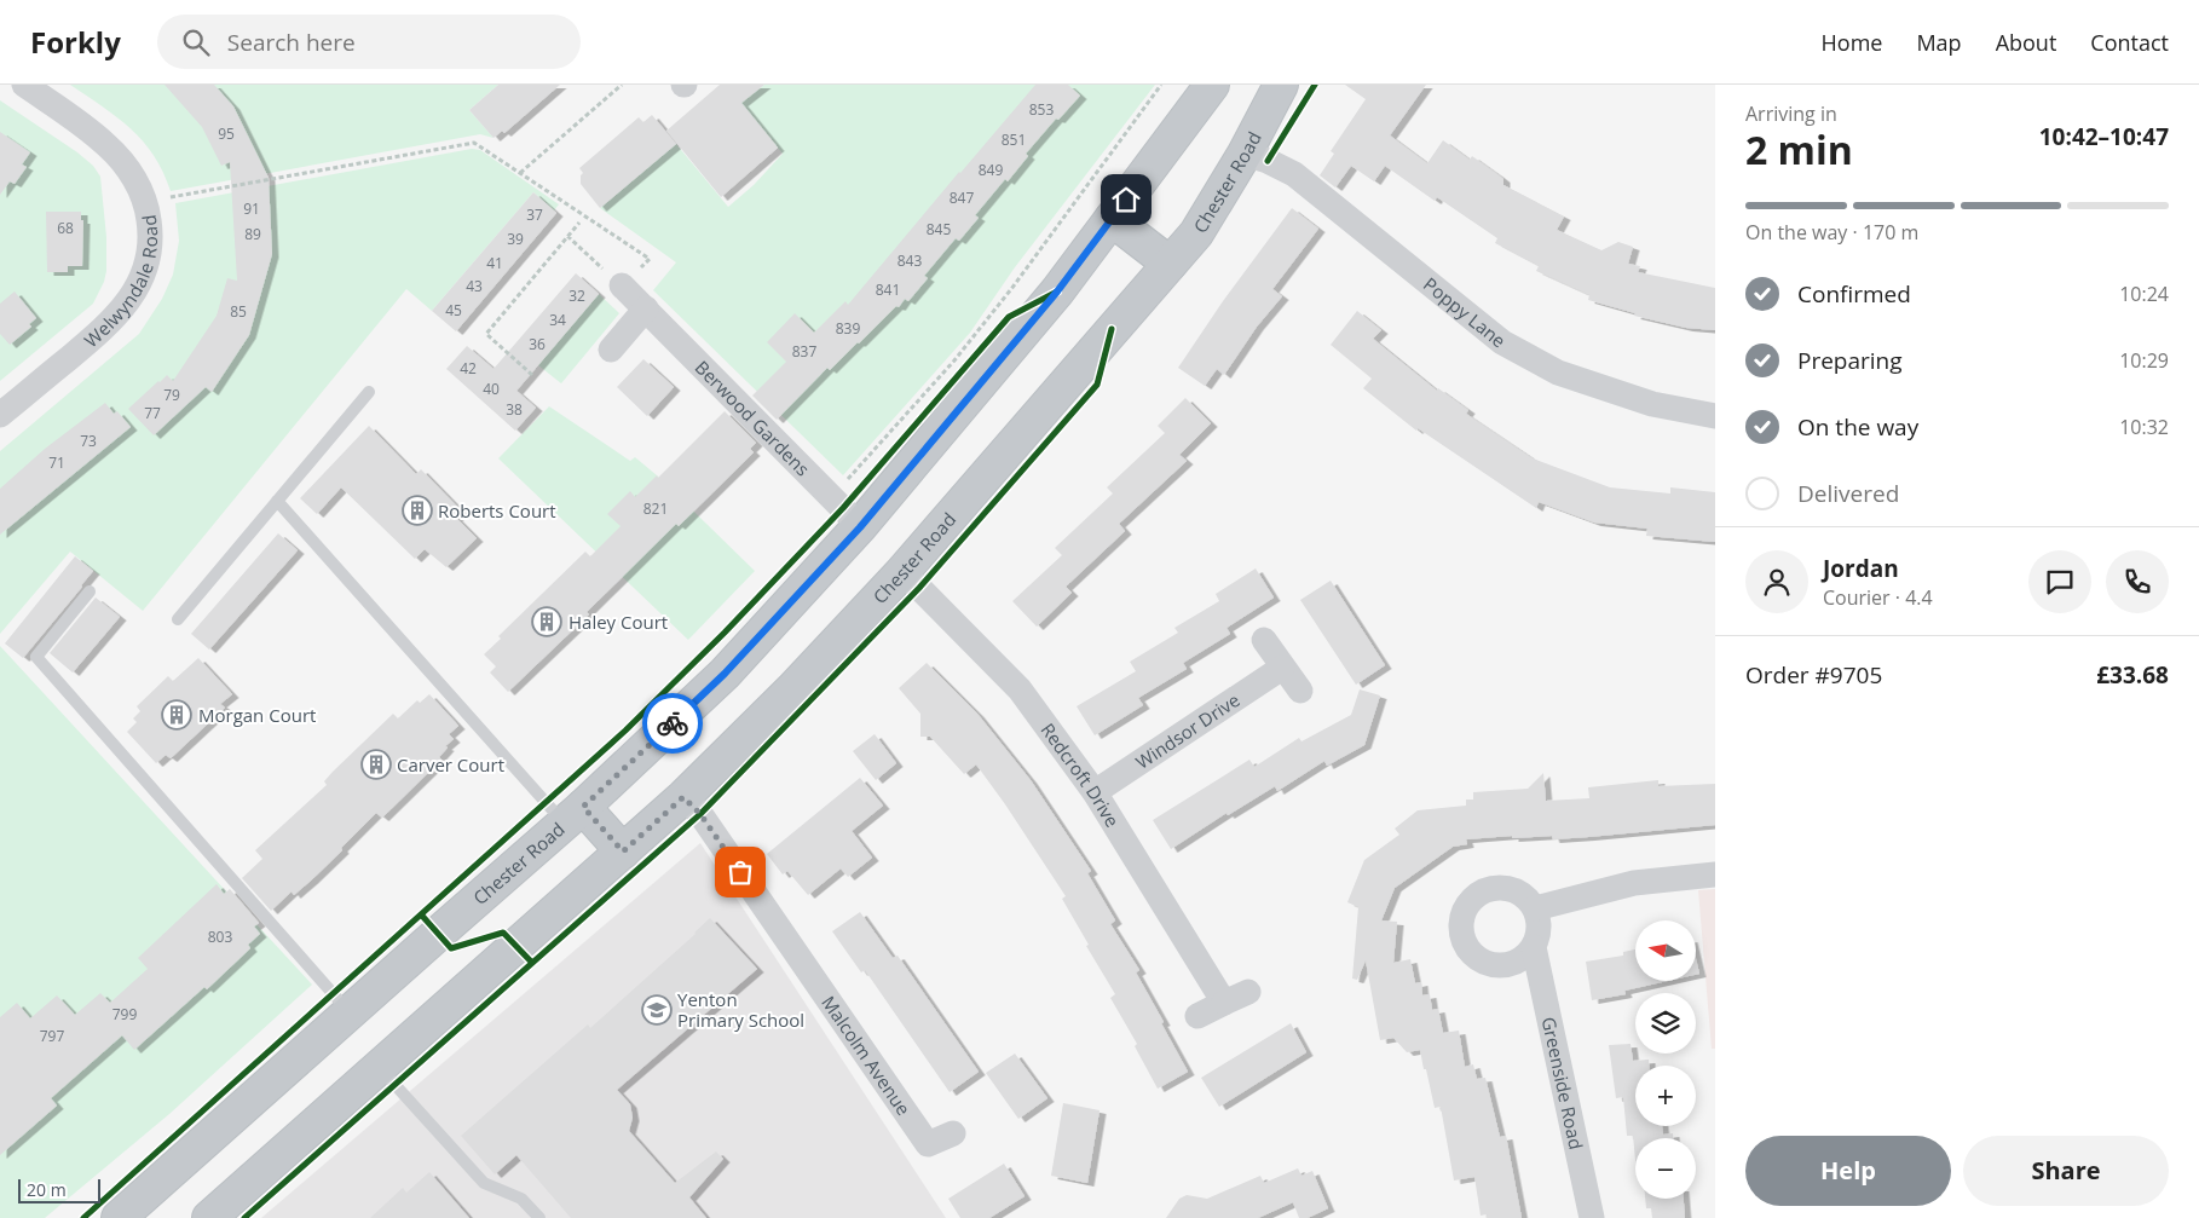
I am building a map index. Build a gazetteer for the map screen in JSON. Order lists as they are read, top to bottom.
{
  "streets": {
    "highway": ["Chester Road"],
    "street": [
      "Welwyndale Road",
      "Poppy Lane",
      "Berwood Gardens",
      "Windsor Drive",
      "Redcroft Drive",
      "Malcolm Avenue",
      "Greenside Road"
    ]
  },
  "crossings": [
    ["Chester Road", "Poppy Lane"],
    ["Chester Road", "Berwood Gardens"],
    ["Chester Road", "Redcroft Drive"],
    ["Chester Road", "Malcolm Avenue"],
    ["Windsor Drive", "Redcroft Drive"]
  ],
  "places": {
    "building": [
      "Roberts Court",
      "Haley Court",
      "Morgan Court",
      "Carver Court"
    ],
    "school or university": ["Yenton Primary School"]
  },
  "house_numbers": [
    "853",
    "95",
    "851",
    "849",
    "847",
    "91",
    "37",
    "68",
    "845",
    "89",
    "39",
    "843",
    "41",
    "43",
    "841",
    "32",
    "45",
    "85",
    "34",
    "839",
    "36",
    "837",
    "42",
    "40",
    "79",
    "38",
    "77",
    "73",
    "71",
    "821",
    "803",
    "799",
    "797"
  ],
  "scale_bar": "20 m",
  "north": "left",
  "page": {
    "header": "Forkly",
    "search": "Search here",
    "nav": [
      "Home",
      "Map",
      "About",
      "Contact"
    ],
    "heading": ["2 min", "Arriving in", "10:42–10:47"],
    "panel": [
      "Jordan",
      "Courier · 4.4",
      "Order #9705",
      "£33.68"
    ],
    "bar": "On the way · 170 m",
    "list": [
      ["Confirmed", "10:24"],
      ["Preparing", "10:29"],
      ["On the way", "10:32"],
      "Delivered"
    ],
    "map_buttons": ["+", "−"],
    "buttons": ["Help", "Share"],
    "scale": "20 m"
  }
}
